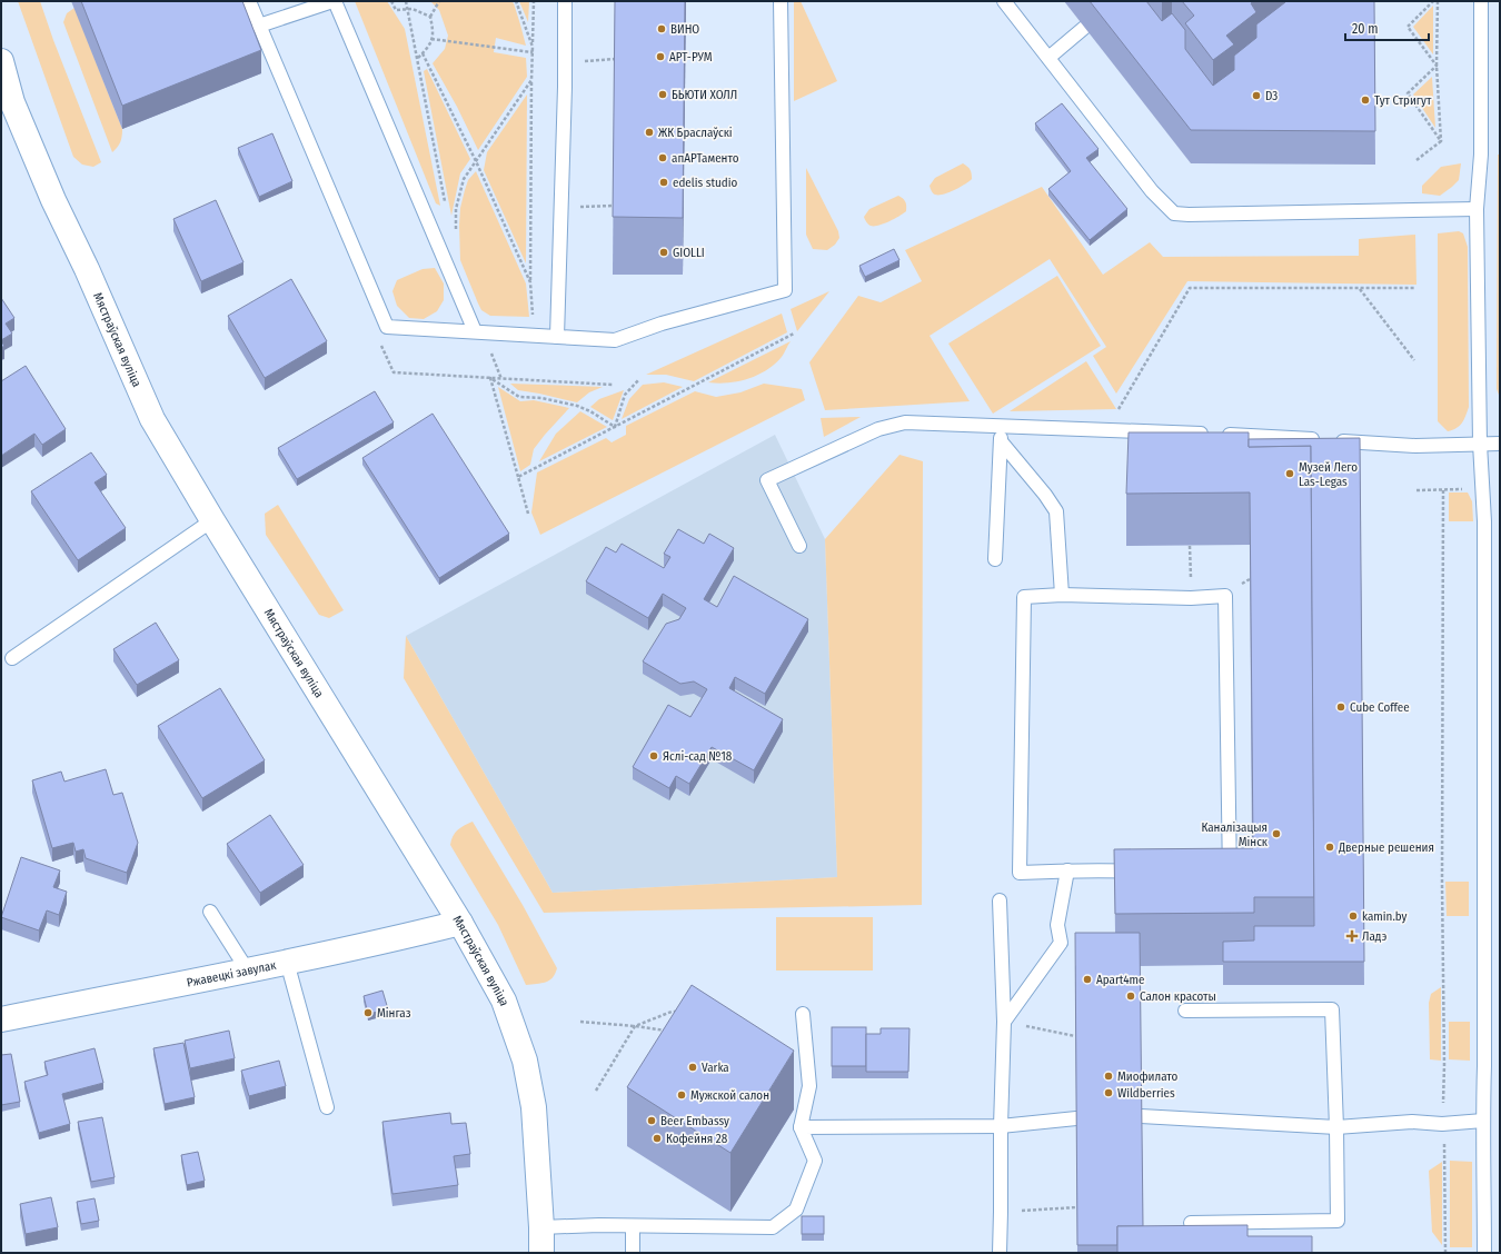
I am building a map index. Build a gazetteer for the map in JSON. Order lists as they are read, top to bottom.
{
  "streets": {
    "street": ["Мястраўская вуліца", "Ржавецкі завулак"]
  },
  "crossings": [
    ["Мястраўская вуліца", "Ржавецкі завулак"]
  ],
  "places": {
    "other": [
      "ВИНО",
      "АРТ-РУМ",
      "БЬЮТИ ХОЛЛ",
      "D3",
      "Тут Стригут",
      "ЖК Браслаўскі",
      "апАРТаменто",
      "edelis studio",
      "GIOLLI",
      "Музей Лего Las-Legas",
      "Cube Coffee",
      "Яслі-сад №18",
      "Каналізацыя Мінск",
      "Дверные решения",
      "kamin.by",
      "Apart4me",
      "Салон красоты",
      "Мінгаз",
      "Varka",
      "Миофилато",
      "Wildberries",
      "Мужской салон",
      "Beer Embassy",
      "Кофейня 28"
    ],
    "health": ["Ладэ"]
  },
  "scale_bar": "20 m"
}
